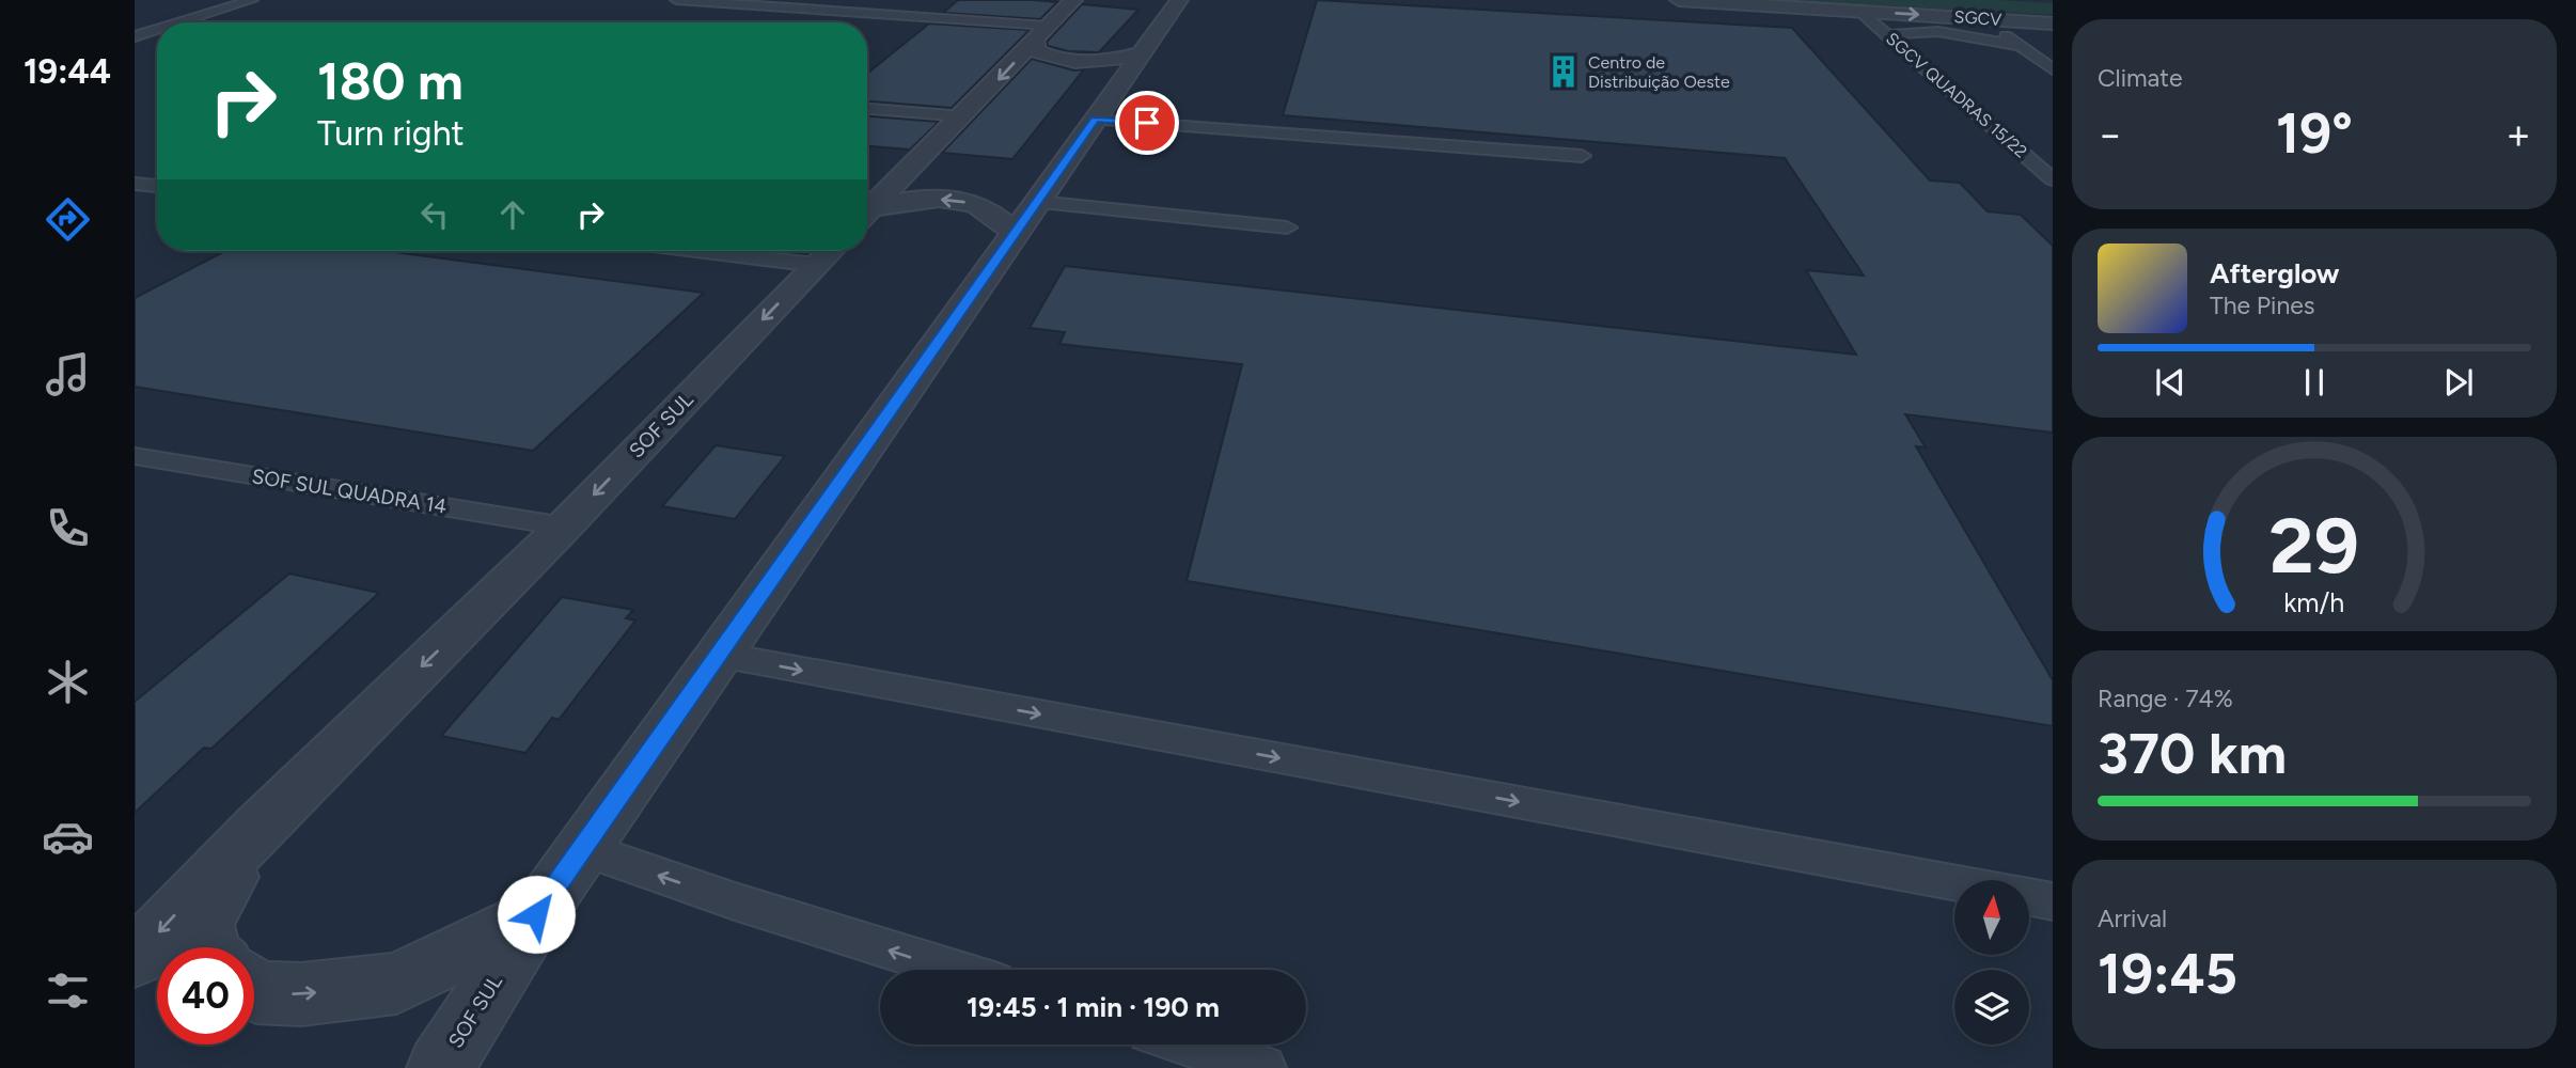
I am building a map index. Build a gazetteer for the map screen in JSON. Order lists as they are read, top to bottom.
{
  "streets": {
    "street": ["SGCV", "SOF SUL"],
    "lane": ["SGCV QUADRAS 15/22", "SOF SUL QUADRA 14"]
  },
  "crossings": [
    ["SGCV", "SGCV QUADRAS 15/22"],
    ["SOF SUL", "SOF SUL QUADRA 14"]
  ],
  "places": {
    "building": ["Centro de Distribuição Oeste"]
  },
  "north": "top",
  "page": {
    "tabs": "19:44",
    "tile": [
      "Climate",
      ["Range · 74%", "370 km"],
      ["Arrival", "19:45"]
    ],
    "turn": ["180 m", "Turn right"],
    "heat": ["−", "19°", "+"],
    "song": ["Afterglow", "The Pines"],
    "limit": "40",
    "trip": "19:45 · 1 min · 190 m",
    "gauge": ["29", "km/h"]
  }
}
